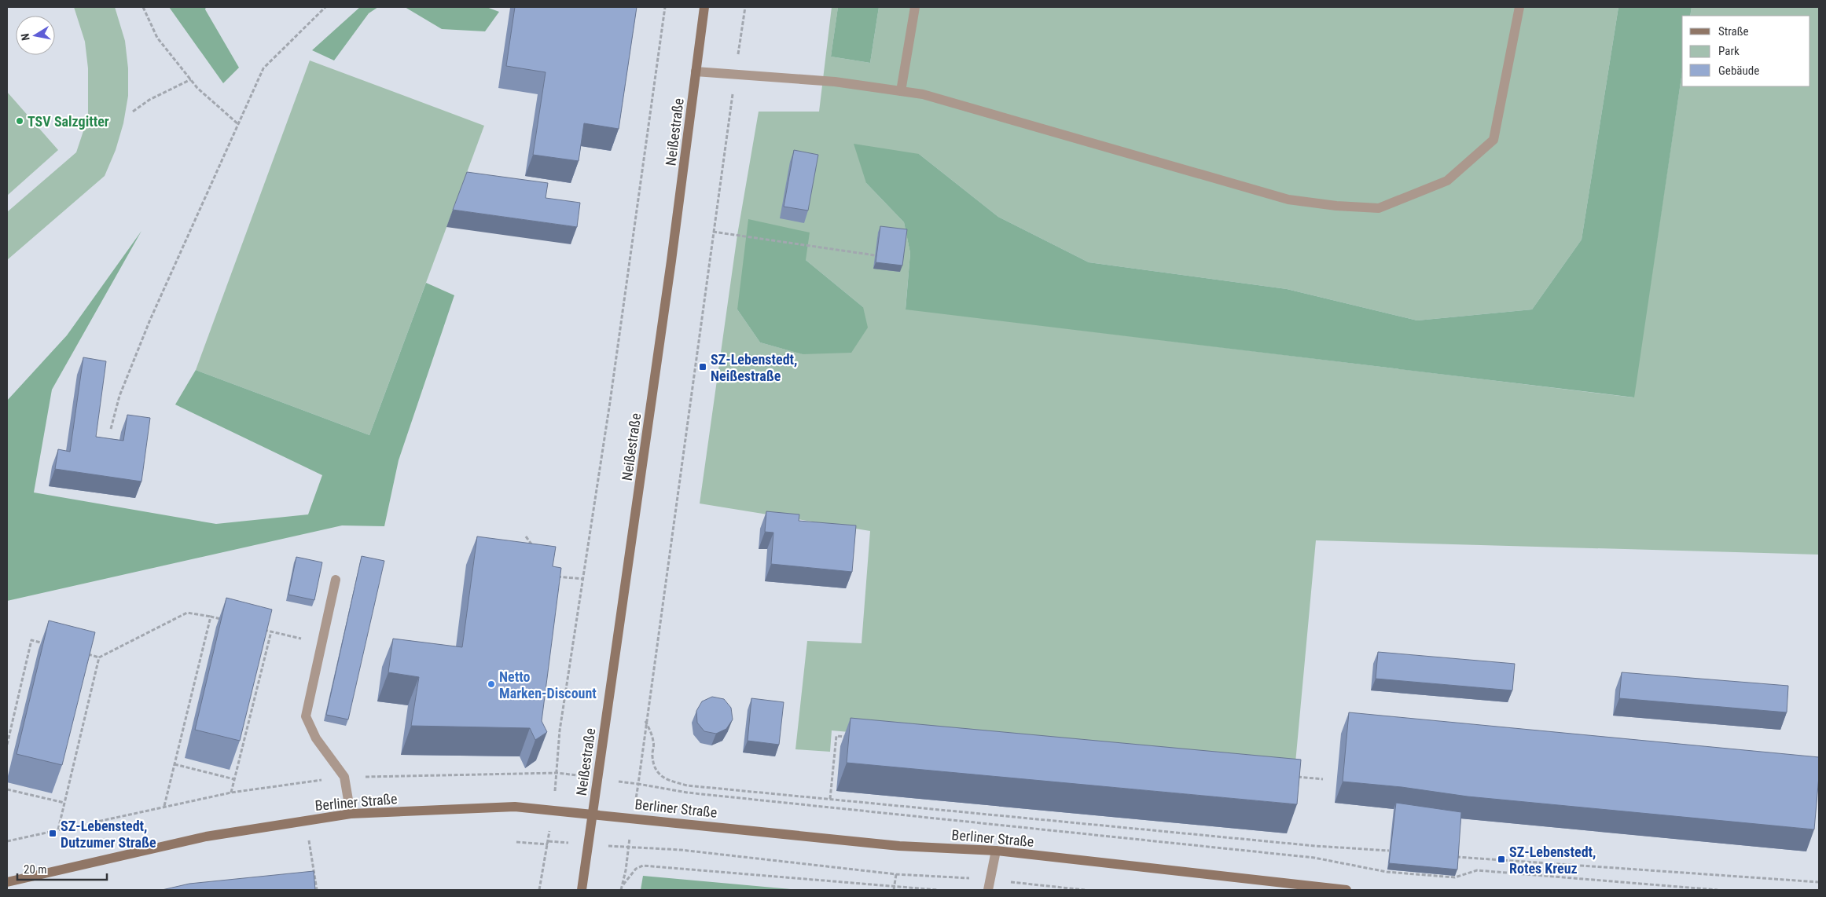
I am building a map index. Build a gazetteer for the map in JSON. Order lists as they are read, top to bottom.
{
  "streets": {
    "street": ["Neißestraße", "Berliner Straße"]
  },
  "crossings": [
    ["Neißestraße", "Berliner Straße"]
  ],
  "places": {
    "other": ["TSV Salzgitter", "Netto Marken-Discount"],
    "transit": ["SZ-Lebenstedt, Neißestraße", "SZ-Lebenstedt, Dutzumer Straße", "SZ-Lebenstedt, Rotes Kreuz"]
  },
  "legend": ["Straße", "Park", "Gebäude"],
  "scale_bar": "20 m",
  "north": "left"
}
